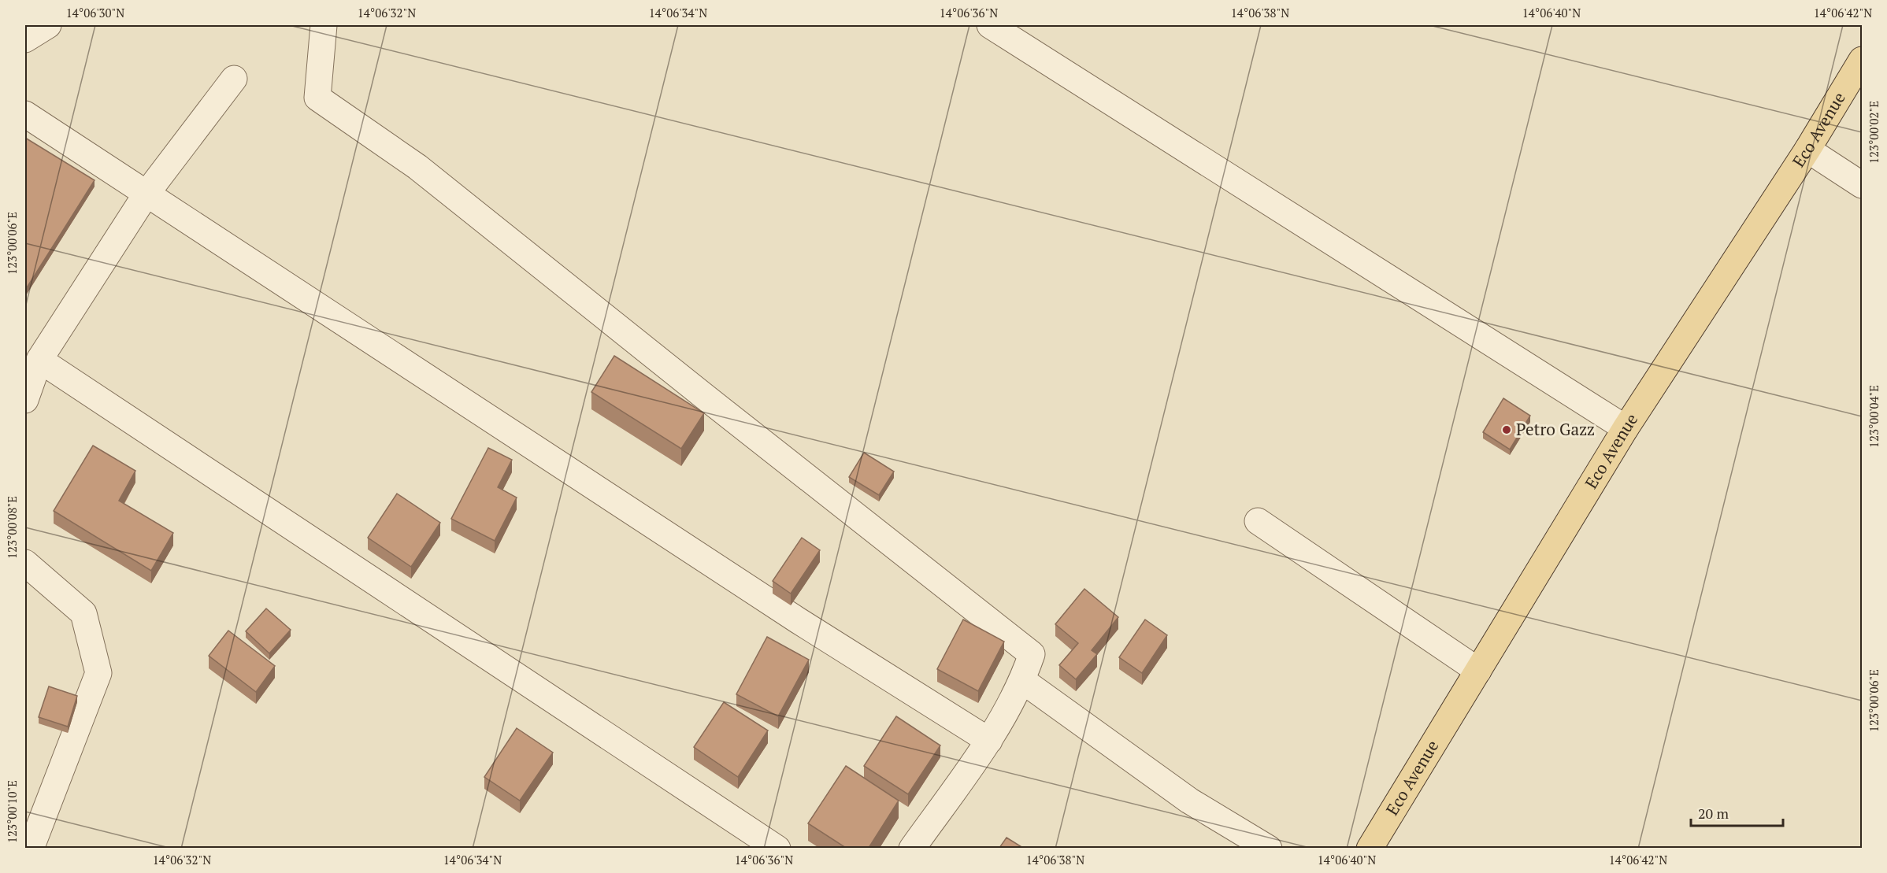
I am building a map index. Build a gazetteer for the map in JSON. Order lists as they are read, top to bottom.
{
  "streets": {
    "main road": ["Eco Avenue"]
  },
  "places": ["Petro Gazz"],
  "scale_bar": "20 m",
  "coordinates": [
    "14°06'30\"N",
    "14°06'32\"N",
    "14°06'34\"N",
    "14°06'36\"N",
    "14°06'38\"N",
    "14°06'40\"N",
    "14°06'42\"N",
    "123°00'02\"E",
    "123°00'06\"E",
    "123°00'04\"E",
    "123°00'08\"E",
    "123°00'10\"E"
  ]
}
